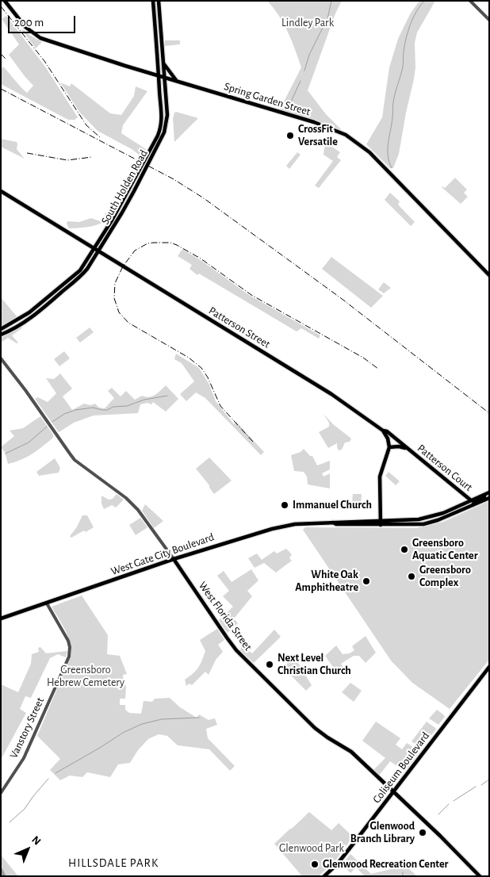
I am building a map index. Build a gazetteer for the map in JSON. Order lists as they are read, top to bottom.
{
  "streets": {
    "main road": [
      "Spring Garden Street",
      "South Holden Road",
      "Patterson Street",
      "Patterson Court",
      "West Gate City Boulevard",
      "West Florida Street",
      "Coliseum Boulevard"
    ],
    "street": ["Vanstory Street"]
  },
  "crossings": [
    ["Spring Garden Street", "South Holden Road"],
    ["South Holden Road", "Patterson Street"],
    ["Patterson Street", "Patterson Court"],
    ["Patterson Court", "West Gate City Boulevard"],
    ["West Gate City Boulevard", "West Florida Street"],
    ["West Gate City Boulevard", "Vanstory Street"],
    ["West Florida Street", "Coliseum Boulevard"]
  ],
  "districts": ["HILLSDALE PARK"],
  "parks": ["Lindley Park", "Greensboro Hebrew Cemetery", "Glenwood Park"],
  "places": [
    "CrossFit Versatile",
    "Immanuel Church",
    "Greensboro Aquatic Center",
    "Greensboro Complex",
    "White Oak Amphitheatre",
    "Next Level Christian Church",
    "Glenwood Branch Library",
    "Glenwood Recreation Center"
  ],
  "scale_bar": "200 m",
  "north": "top right"
}
